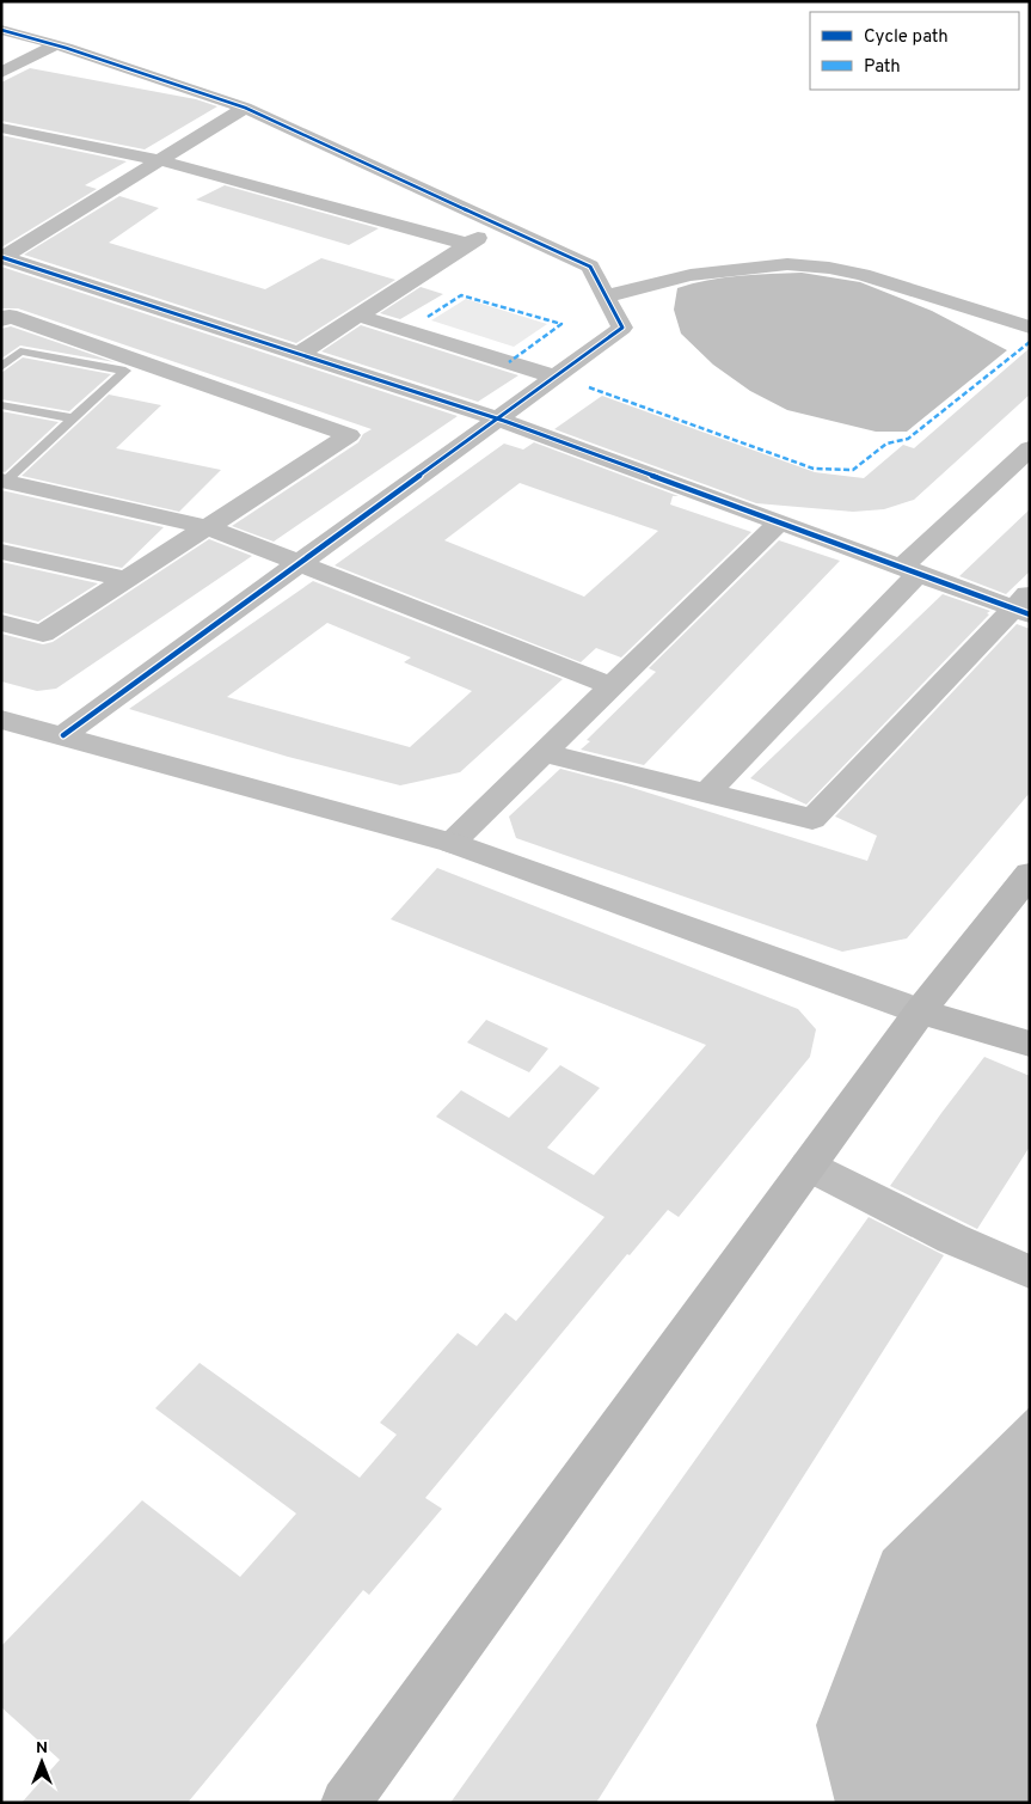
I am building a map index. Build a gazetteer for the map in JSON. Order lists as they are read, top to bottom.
{
  "legend": ["Cycle path", "Path"],
  "north": "top"
}
